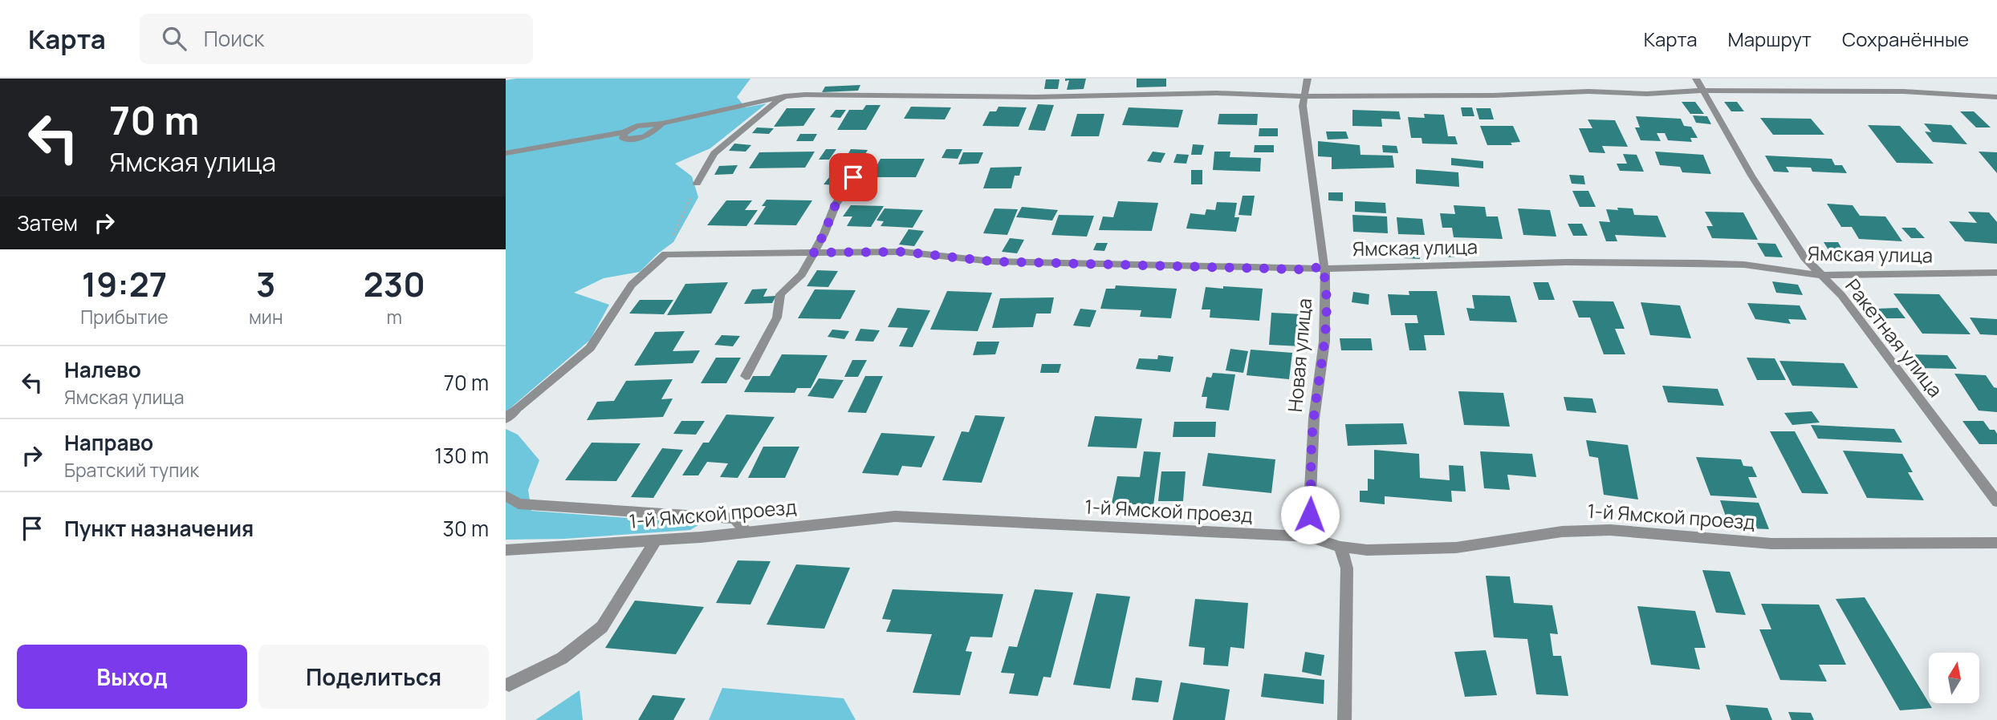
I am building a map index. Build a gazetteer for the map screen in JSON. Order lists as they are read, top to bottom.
{
  "streets": {
    "street": [
      "Ямская улица",
      "Ракетная улица",
      "Новая улица",
      "1-й Ямской проезд"
    ]
  },
  "crossings": [
    ["Ямская улица", "Ракетная улица"],
    ["Ямская улица", "Новая улица"],
    ["Новая улица", "1-й Ямской проезд"]
  ],
  "north": "top",
  "page": {
    "header": "Карта",
    "search": "Поиск",
    "nav": ["Карта", "Маршрут", "Сохранённые"],
    "turn": ["70 m", "Ямская улица"],
    "then": "Затем",
    "eta": [
      "19:27",
      "Прибытие",
      "3",
      "мин",
      "230",
      "m"
    ],
    "list": [
      {
        "name": "Налево",
        "note": "Ямская улица",
        "value": "70 m"
      },
      {
        "name": "Направо",
        "note": "Братский тупик",
        "value": "130 m"
      },
      {
        "name": "Пункт назначения",
        "value": "30 m"
      }
    ],
    "buttons": ["Выход", "Поделиться"]
  }
}
